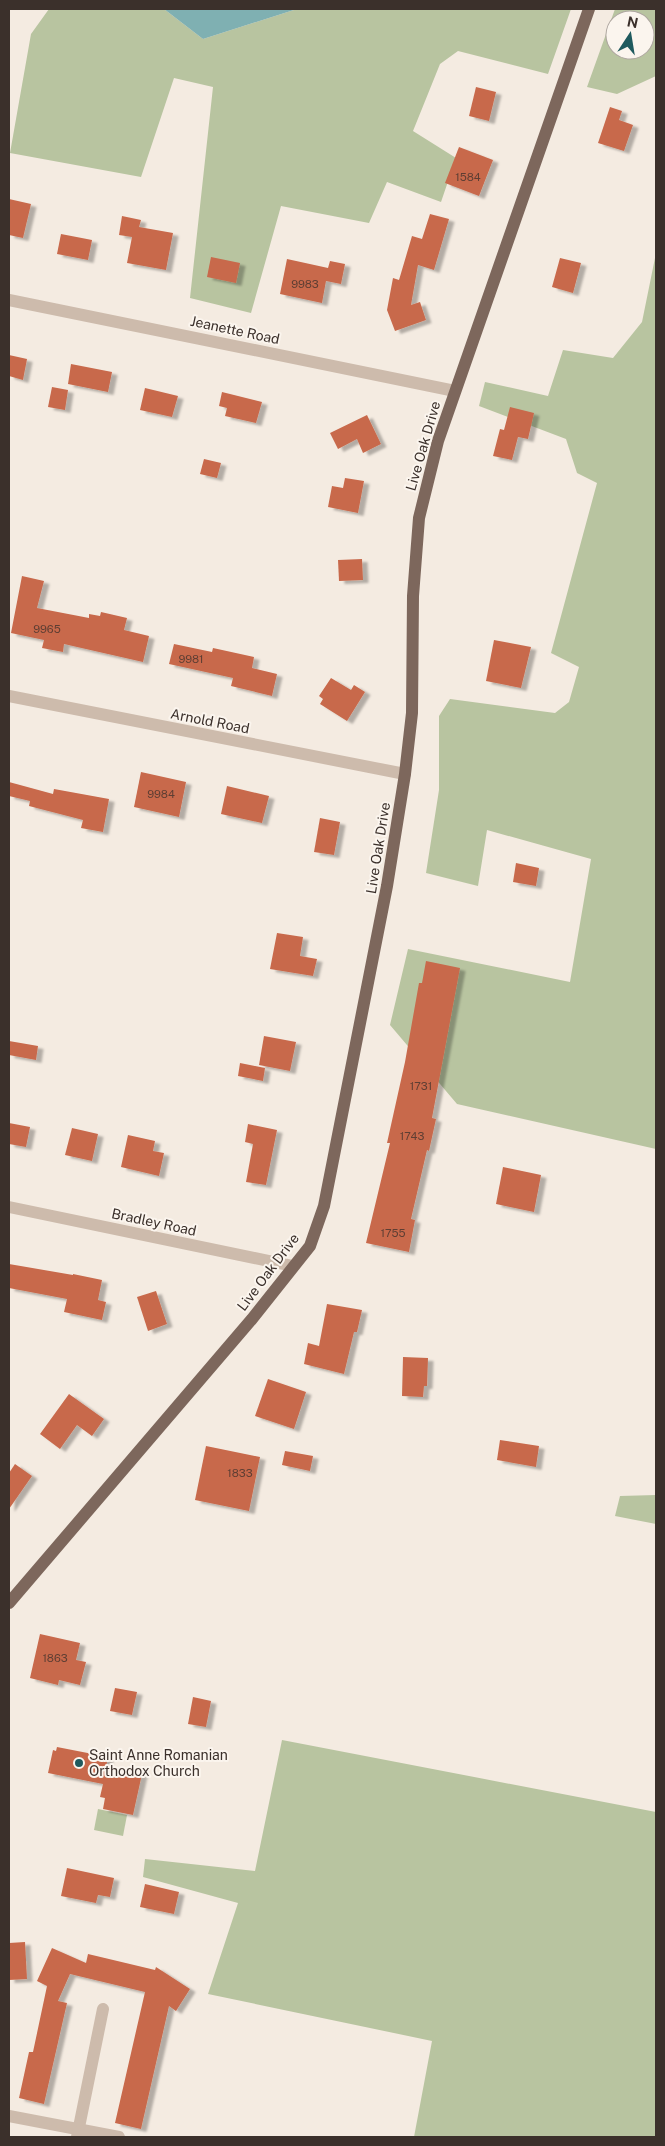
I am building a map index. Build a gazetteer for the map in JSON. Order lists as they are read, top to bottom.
{
  "streets": {
    "main road": ["Live Oak Drive"],
    "street": ["Jeanette Road", "Arnold Road", "Bradley Road"]
  },
  "crossings": [
    ["Jeanette Road", "Live Oak Drive"],
    ["Live Oak Drive", "Arnold Road"],
    ["Live Oak Drive", "Bradley Road"]
  ],
  "places": ["Saint Anne Romanian Orthodox Church"],
  "house_numbers": [
    "1584",
    "9983",
    "9965",
    "9981",
    "9984",
    "1731",
    "1743",
    "1755",
    "1833",
    "1863"
  ],
  "north": "top"
}
